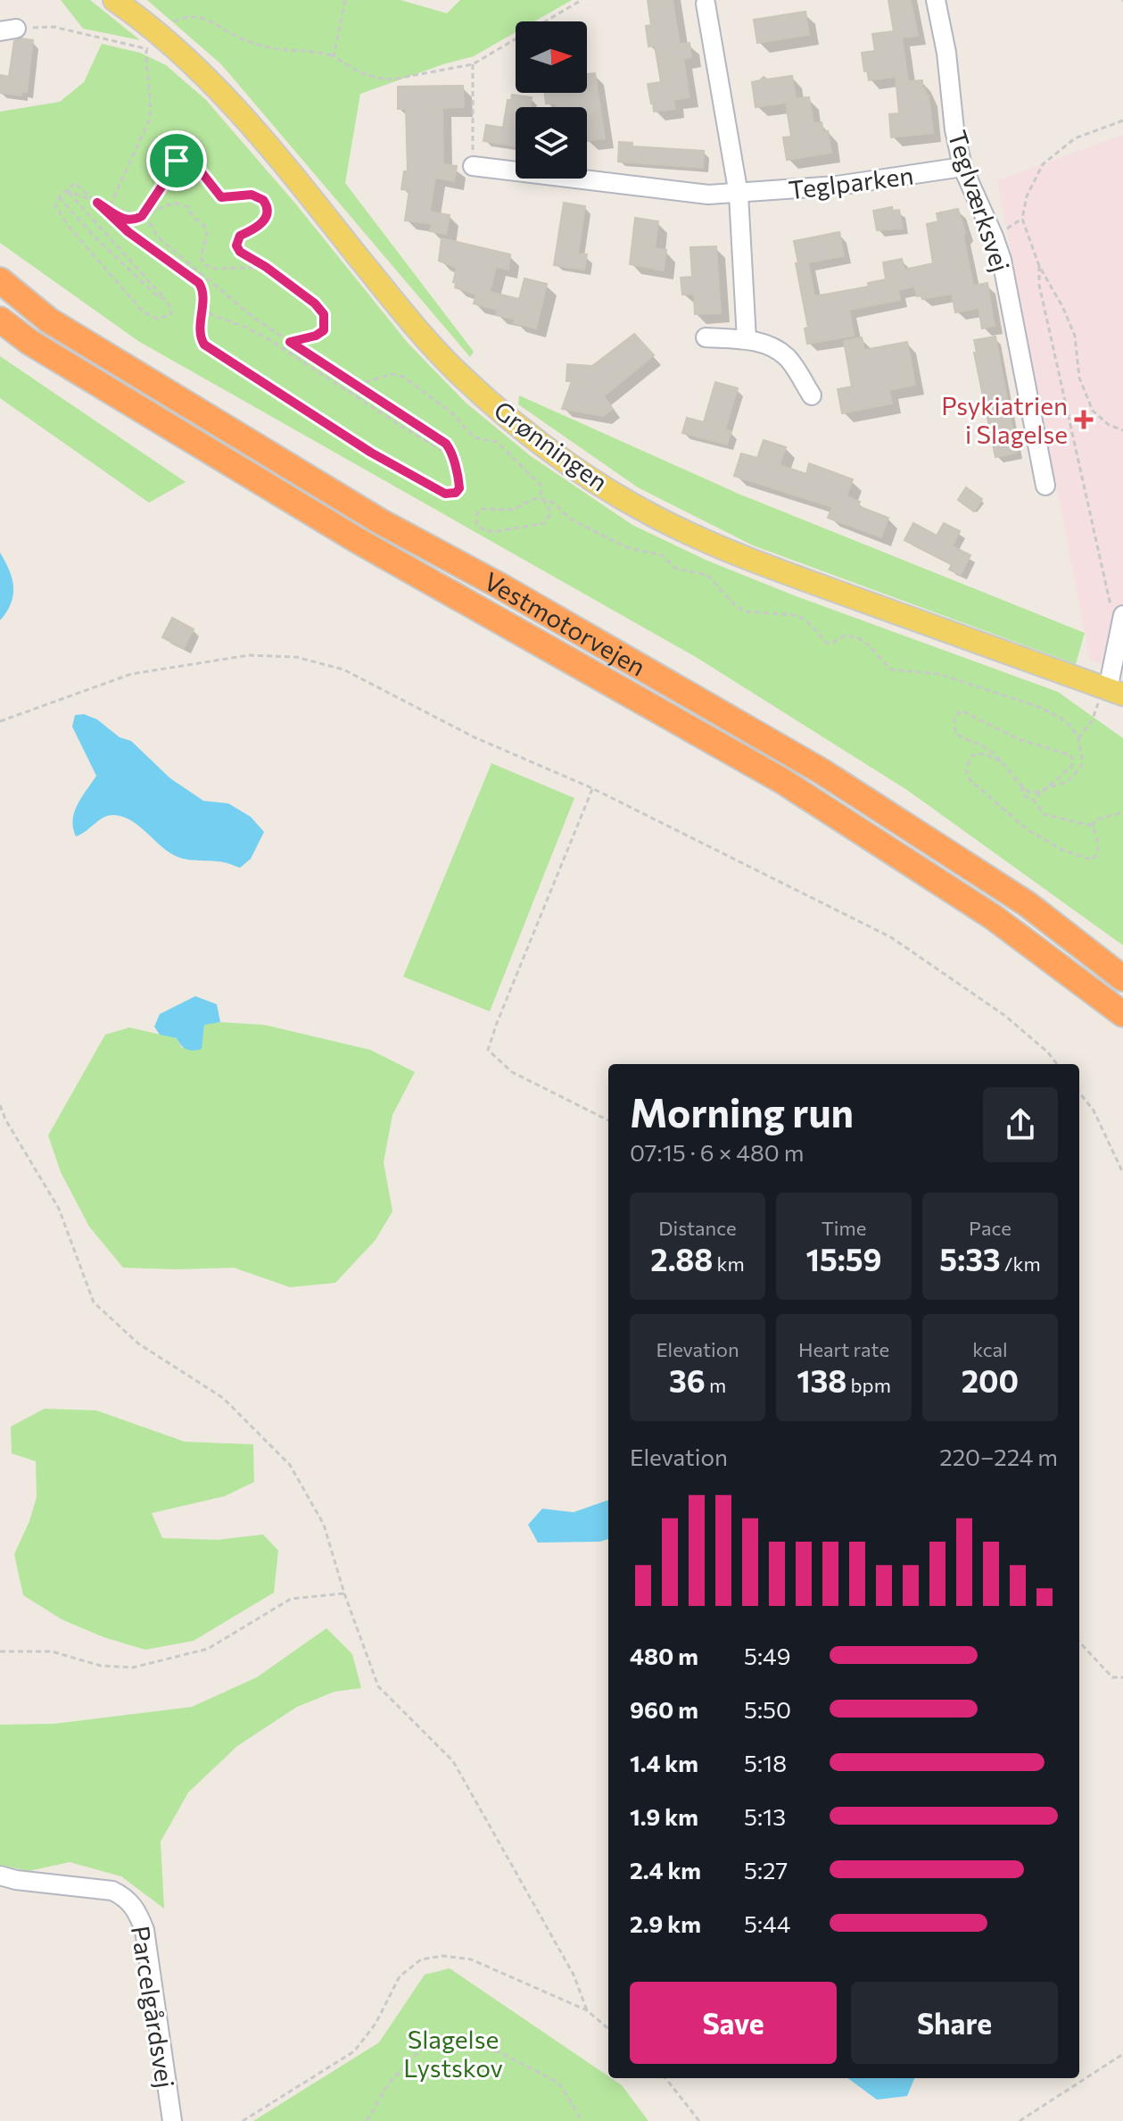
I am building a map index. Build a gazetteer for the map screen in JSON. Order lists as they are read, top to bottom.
{
  "streets": {
    "highway": ["Vestmotorvejen"],
    "main road": ["Grønningen"],
    "street": ["Teglparken", "Teglværksvej", "Parcelgårdsvej"]
  },
  "crossings": [
    ["Teglparken", "Teglværksvej"]
  ],
  "parks": ["Slagelse Lystskov"],
  "places": {
    "health": ["Psykiatrien i Slagelse"]
  },
  "north": "right",
  "page": {
    "heading": ["Morning run", "07:15 · 6 × 480 m"],
    "stats": [
      ["Distance", "2.88 km"],
      ["Time", "15:59"],
      ["Pace", "5:33 /km"],
      ["Elevation", "36 m"],
      ["Heart rate", "138 bpm"],
      ["kcal", "200"]
    ],
    "chart": ["Elevation", "220–224 m"],
    "list": [
      {
        "name": "480 m",
        "note": "5:49"
      },
      {
        "name": "960 m",
        "note": "5:50"
      },
      {
        "name": "1.4 km",
        "note": "5:18"
      },
      {
        "name": "1.9 km",
        "note": "5:13"
      },
      {
        "name": "2.4 km",
        "note": "5:27"
      },
      {
        "name": "2.9 km",
        "note": "5:44"
      }
    ],
    "buttons": ["Save", "Share"]
  }
}
